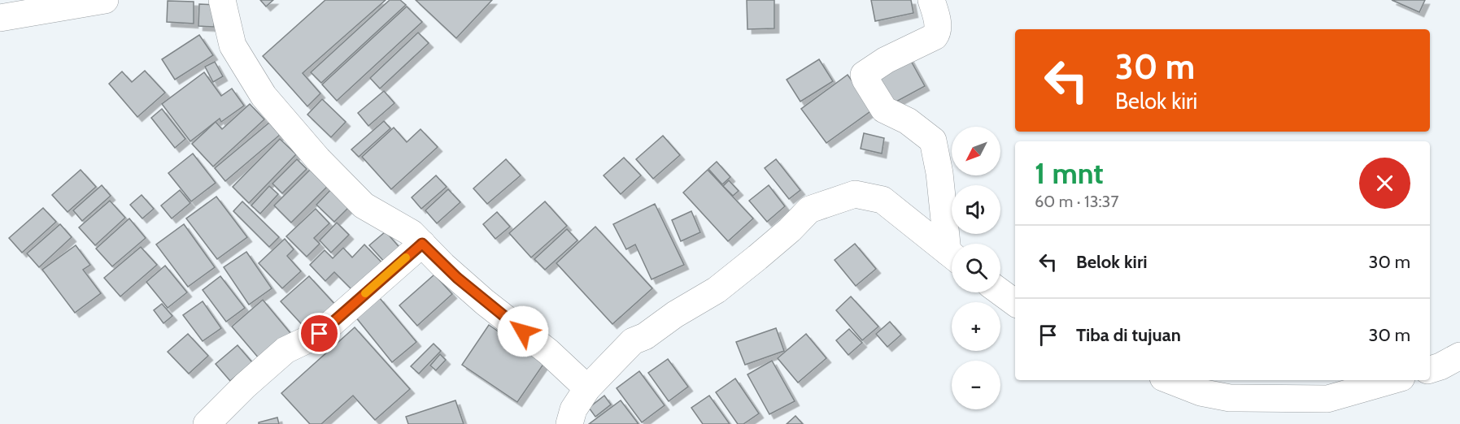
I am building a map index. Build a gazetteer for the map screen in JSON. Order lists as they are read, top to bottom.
{
  "north": "bottom left",
  "page": {
    "turn": ["30 m", "Belok kiri"],
    "map_buttons": ["+", "−"],
    "heading": ["1 mnt", "60 m · 13:37"],
    "list": [
      {
        "name": "Belok kiri",
        "value": "30 m"
      },
      {
        "name": "Tiba di tujuan",
        "value": "30 m"
      }
    ]
  }
}
